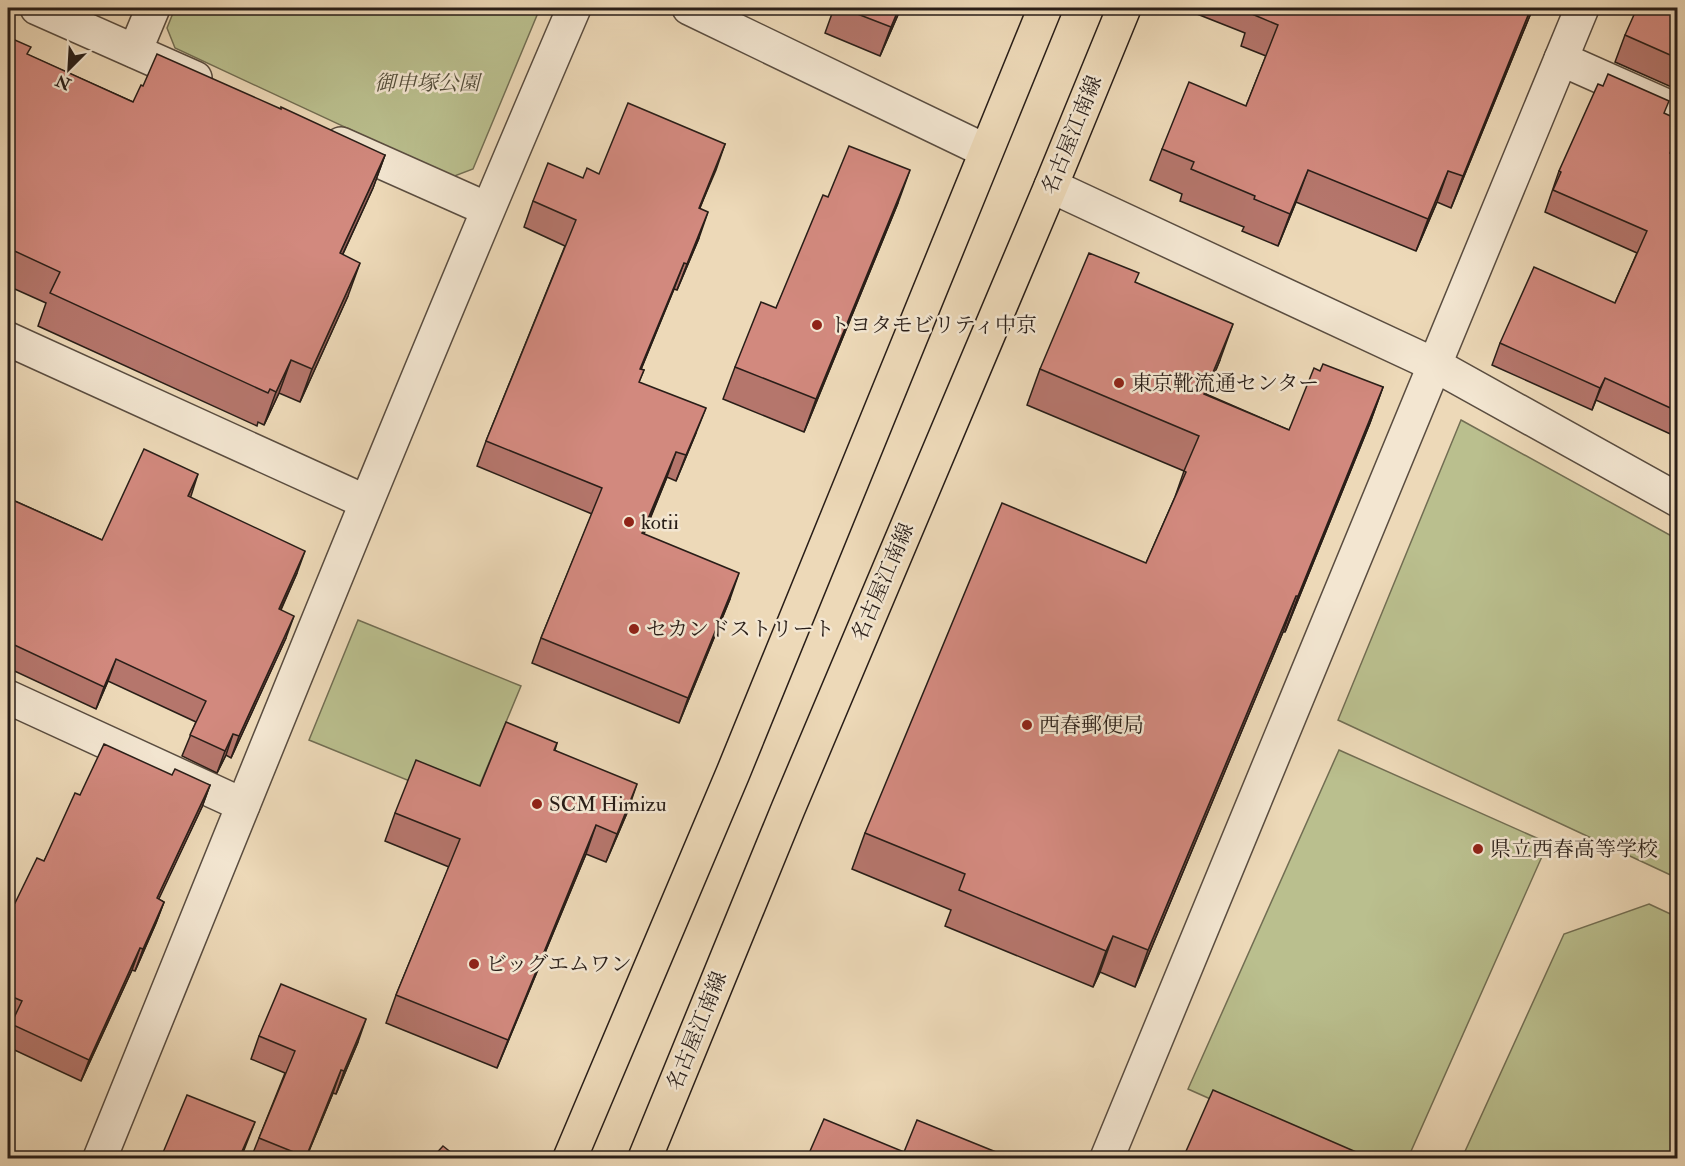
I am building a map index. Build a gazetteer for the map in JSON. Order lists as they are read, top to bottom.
{
  "streets": {
    "main road": ["名古屋江南線"]
  },
  "parks": ["御申塚公園"],
  "places": [
    "トヨタモビリティ中京",
    "東京靴流通センター",
    "kotii",
    "セカンドストリート",
    "西春郵便局",
    "SCM Himizu",
    "県立西春高等学校",
    "ビッグエムワン"
  ],
  "north": "bottom left"
}
